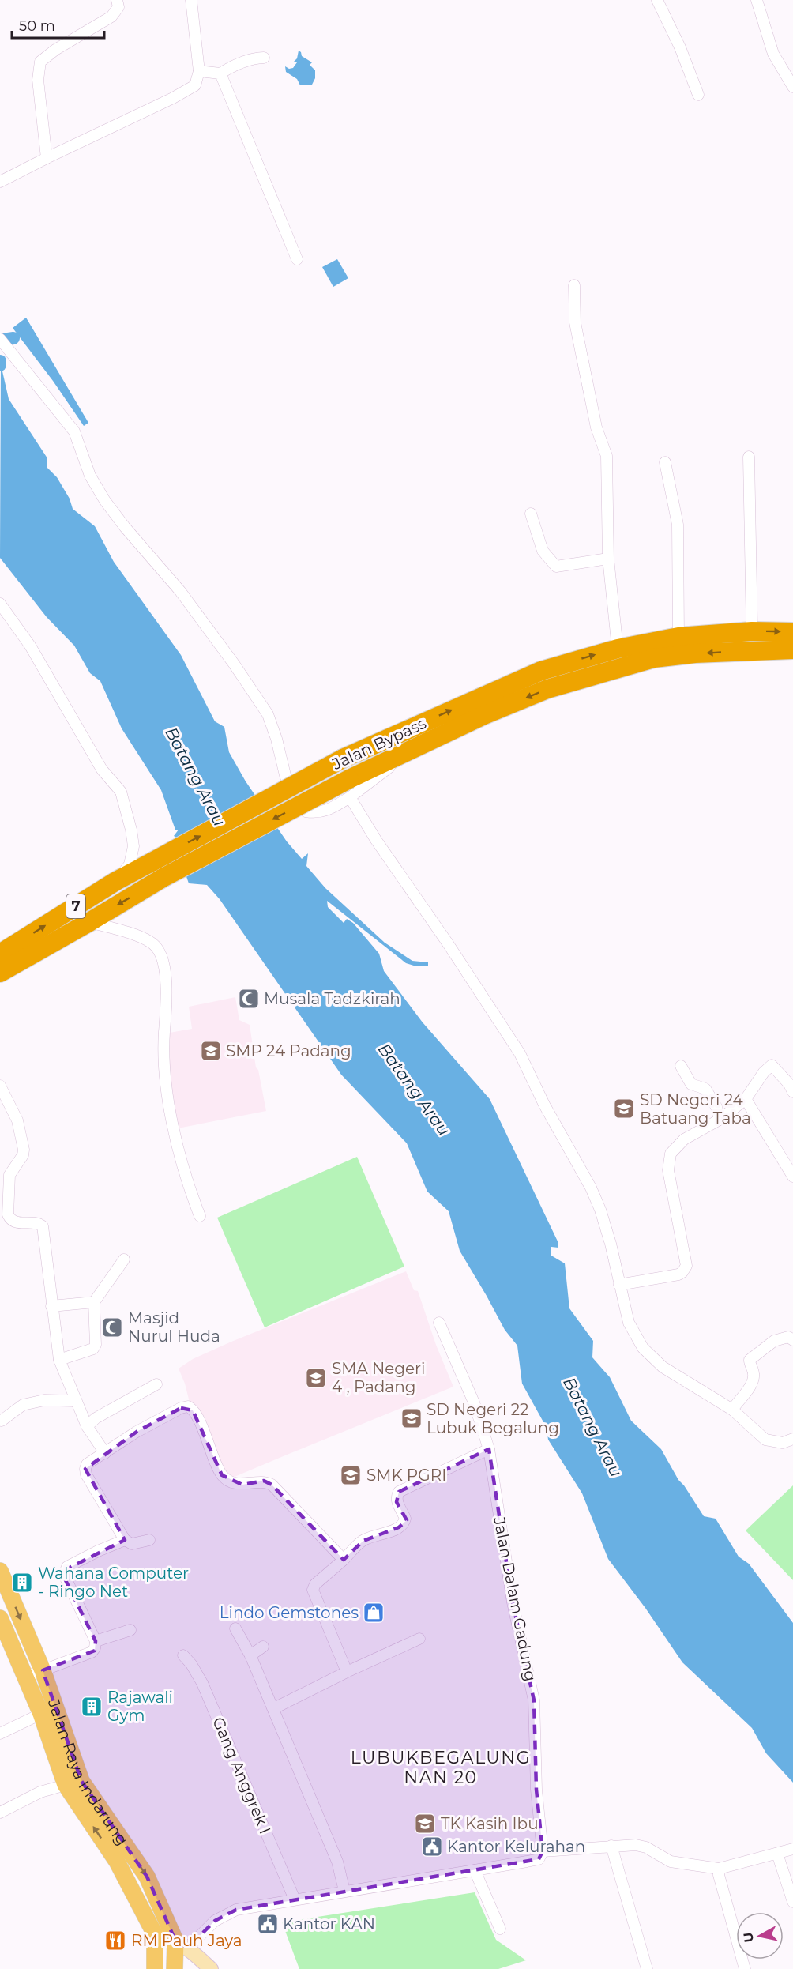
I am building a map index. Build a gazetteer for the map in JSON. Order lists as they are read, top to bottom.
{
  "streets": {
    "highway": ["Jalan Bypass", "7"],
    "main road": ["Jalan Raya Indarung"],
    "street": ["Jalan Dalam Gadung", "Gang Anggrek I"]
  },
  "districts": ["LUBUKBEGALUNG NAN 20"],
  "water": ["Batang Arau"],
  "places": {
    "mosque": ["Musala Tadzkirah", "Masjid Nurul Huda"],
    "school or university": [
      "SMP 24 Padang",
      "SD Negeri 24 Batuang Taba",
      "SMA Negeri 4 , Padang",
      "SD Negeri 22 Lubuk Begalung",
      "SMK PGRI",
      "TK Kasih Ibu"
    ],
    "building": ["Wahana Computer - Ringo Net", "Rajawali Gym"],
    "shop": ["Lindo Gemstones"],
    "public building": ["Kantor Kelurahan", "Kantor KAN"],
    "restaurant": ["RM Pauh Jaya"]
  },
  "scale_bar": "50 m",
  "north": "left"
}
